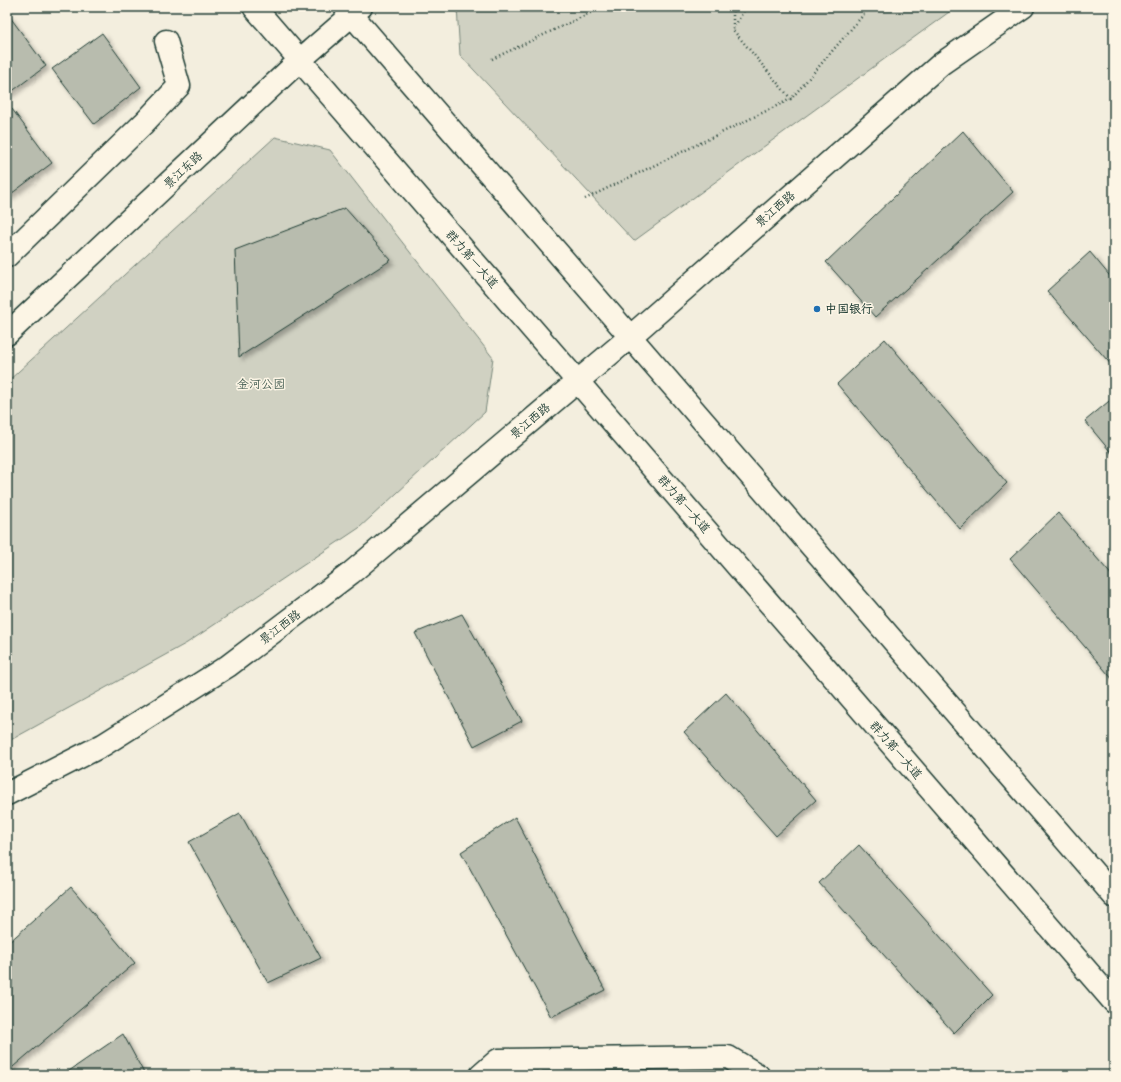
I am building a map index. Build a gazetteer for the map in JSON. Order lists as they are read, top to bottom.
{
  "streets": {
    "main road": ["景江东路", "景江西路", "群力第一大道"]
  },
  "crossings": [
    ["景江东路", "群力第一大道"],
    ["景江西路", "群力第一大道"]
  ],
  "parks": ["金河公园"],
  "places": ["中国银行"]
}
